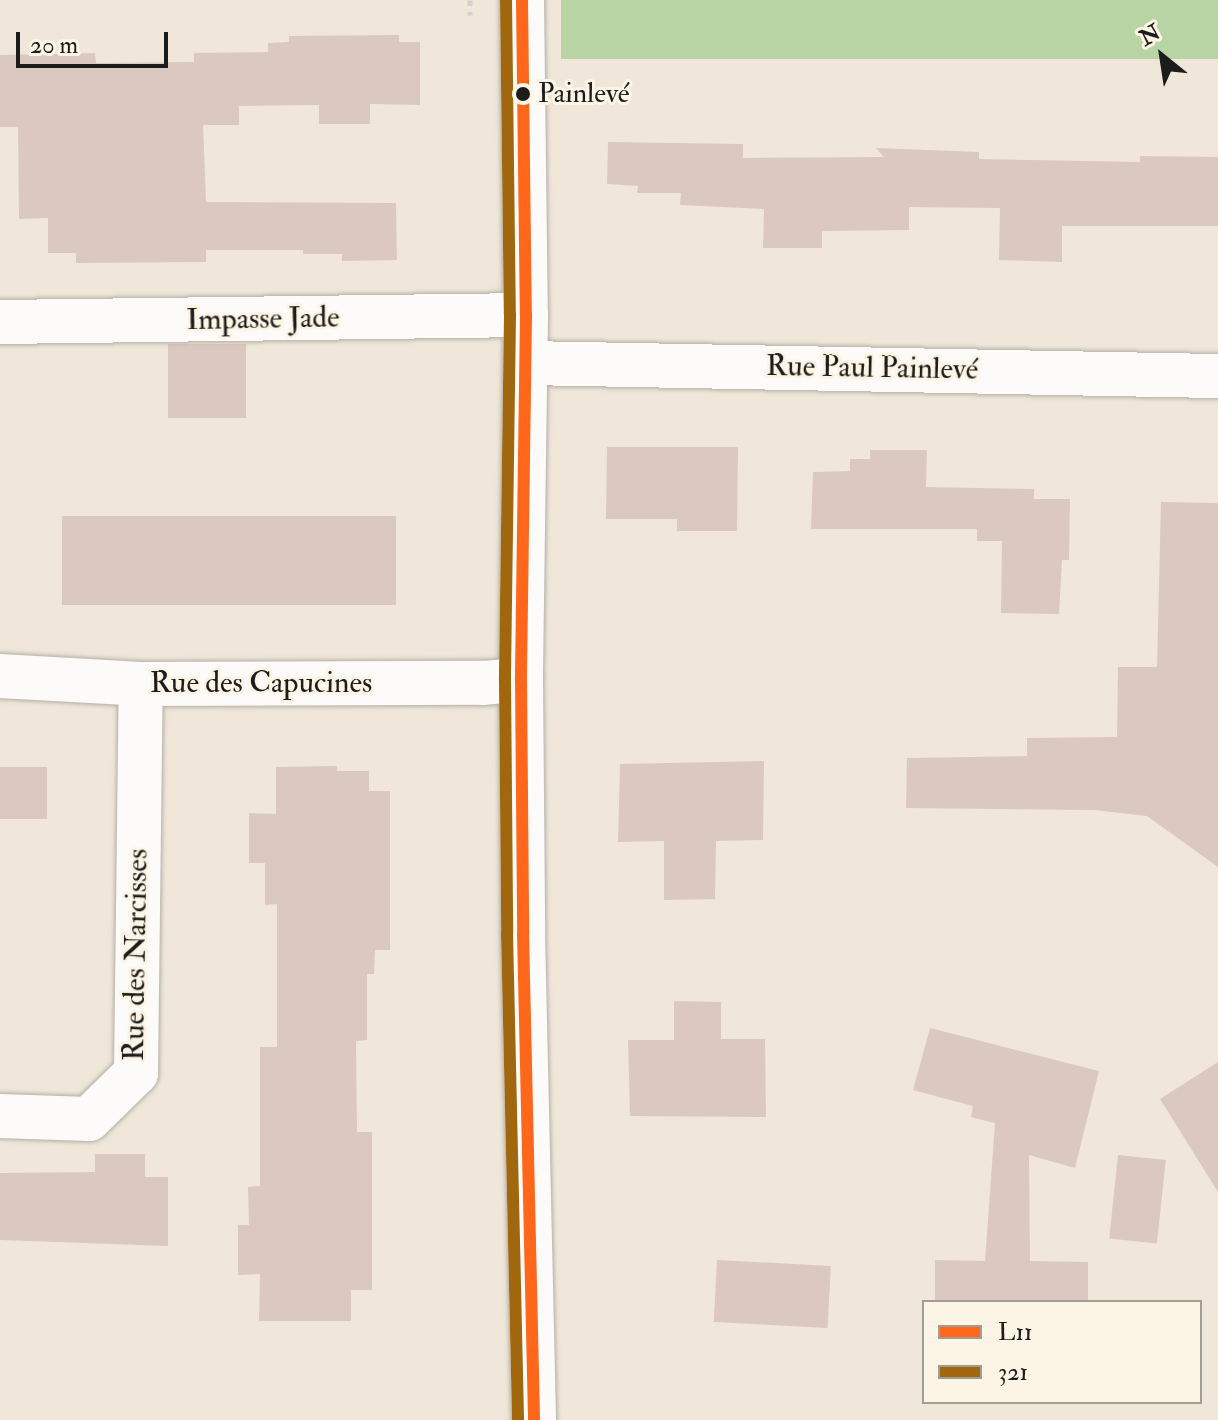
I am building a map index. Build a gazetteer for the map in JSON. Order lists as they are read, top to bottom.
{
  "streets": {
    "street": [
      "Impasse Jade",
      "Rue Paul Painlevé",
      "Rue des Capucines",
      "Rue des Narcisses"
    ]
  },
  "crossings": [
    ["Rue des Capucines", "Rue des Narcisses"]
  ],
  "places": ["Painlevé"],
  "lines": ["transit line L11", "transit line 321"],
  "legend": ["L11", "321"],
  "scale_bar": "20 m",
  "north": "top left"
}
